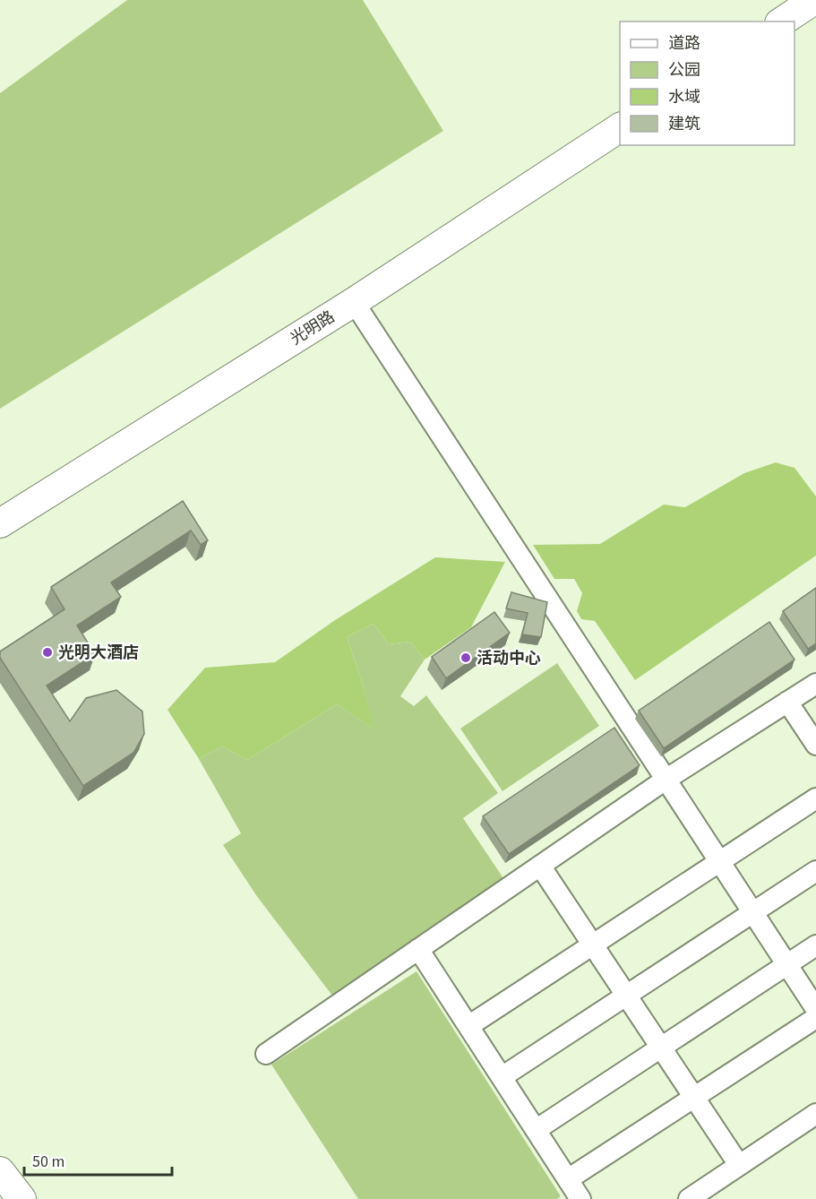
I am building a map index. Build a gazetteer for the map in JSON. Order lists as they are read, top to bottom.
{
  "streets": {
    "main road": ["光明路"]
  },
  "places": ["光明大酒店", "活动中心"],
  "legend": [
    "道路",
    "公园",
    "水域",
    "建筑"
  ],
  "scale_bar": "50 m"
}
